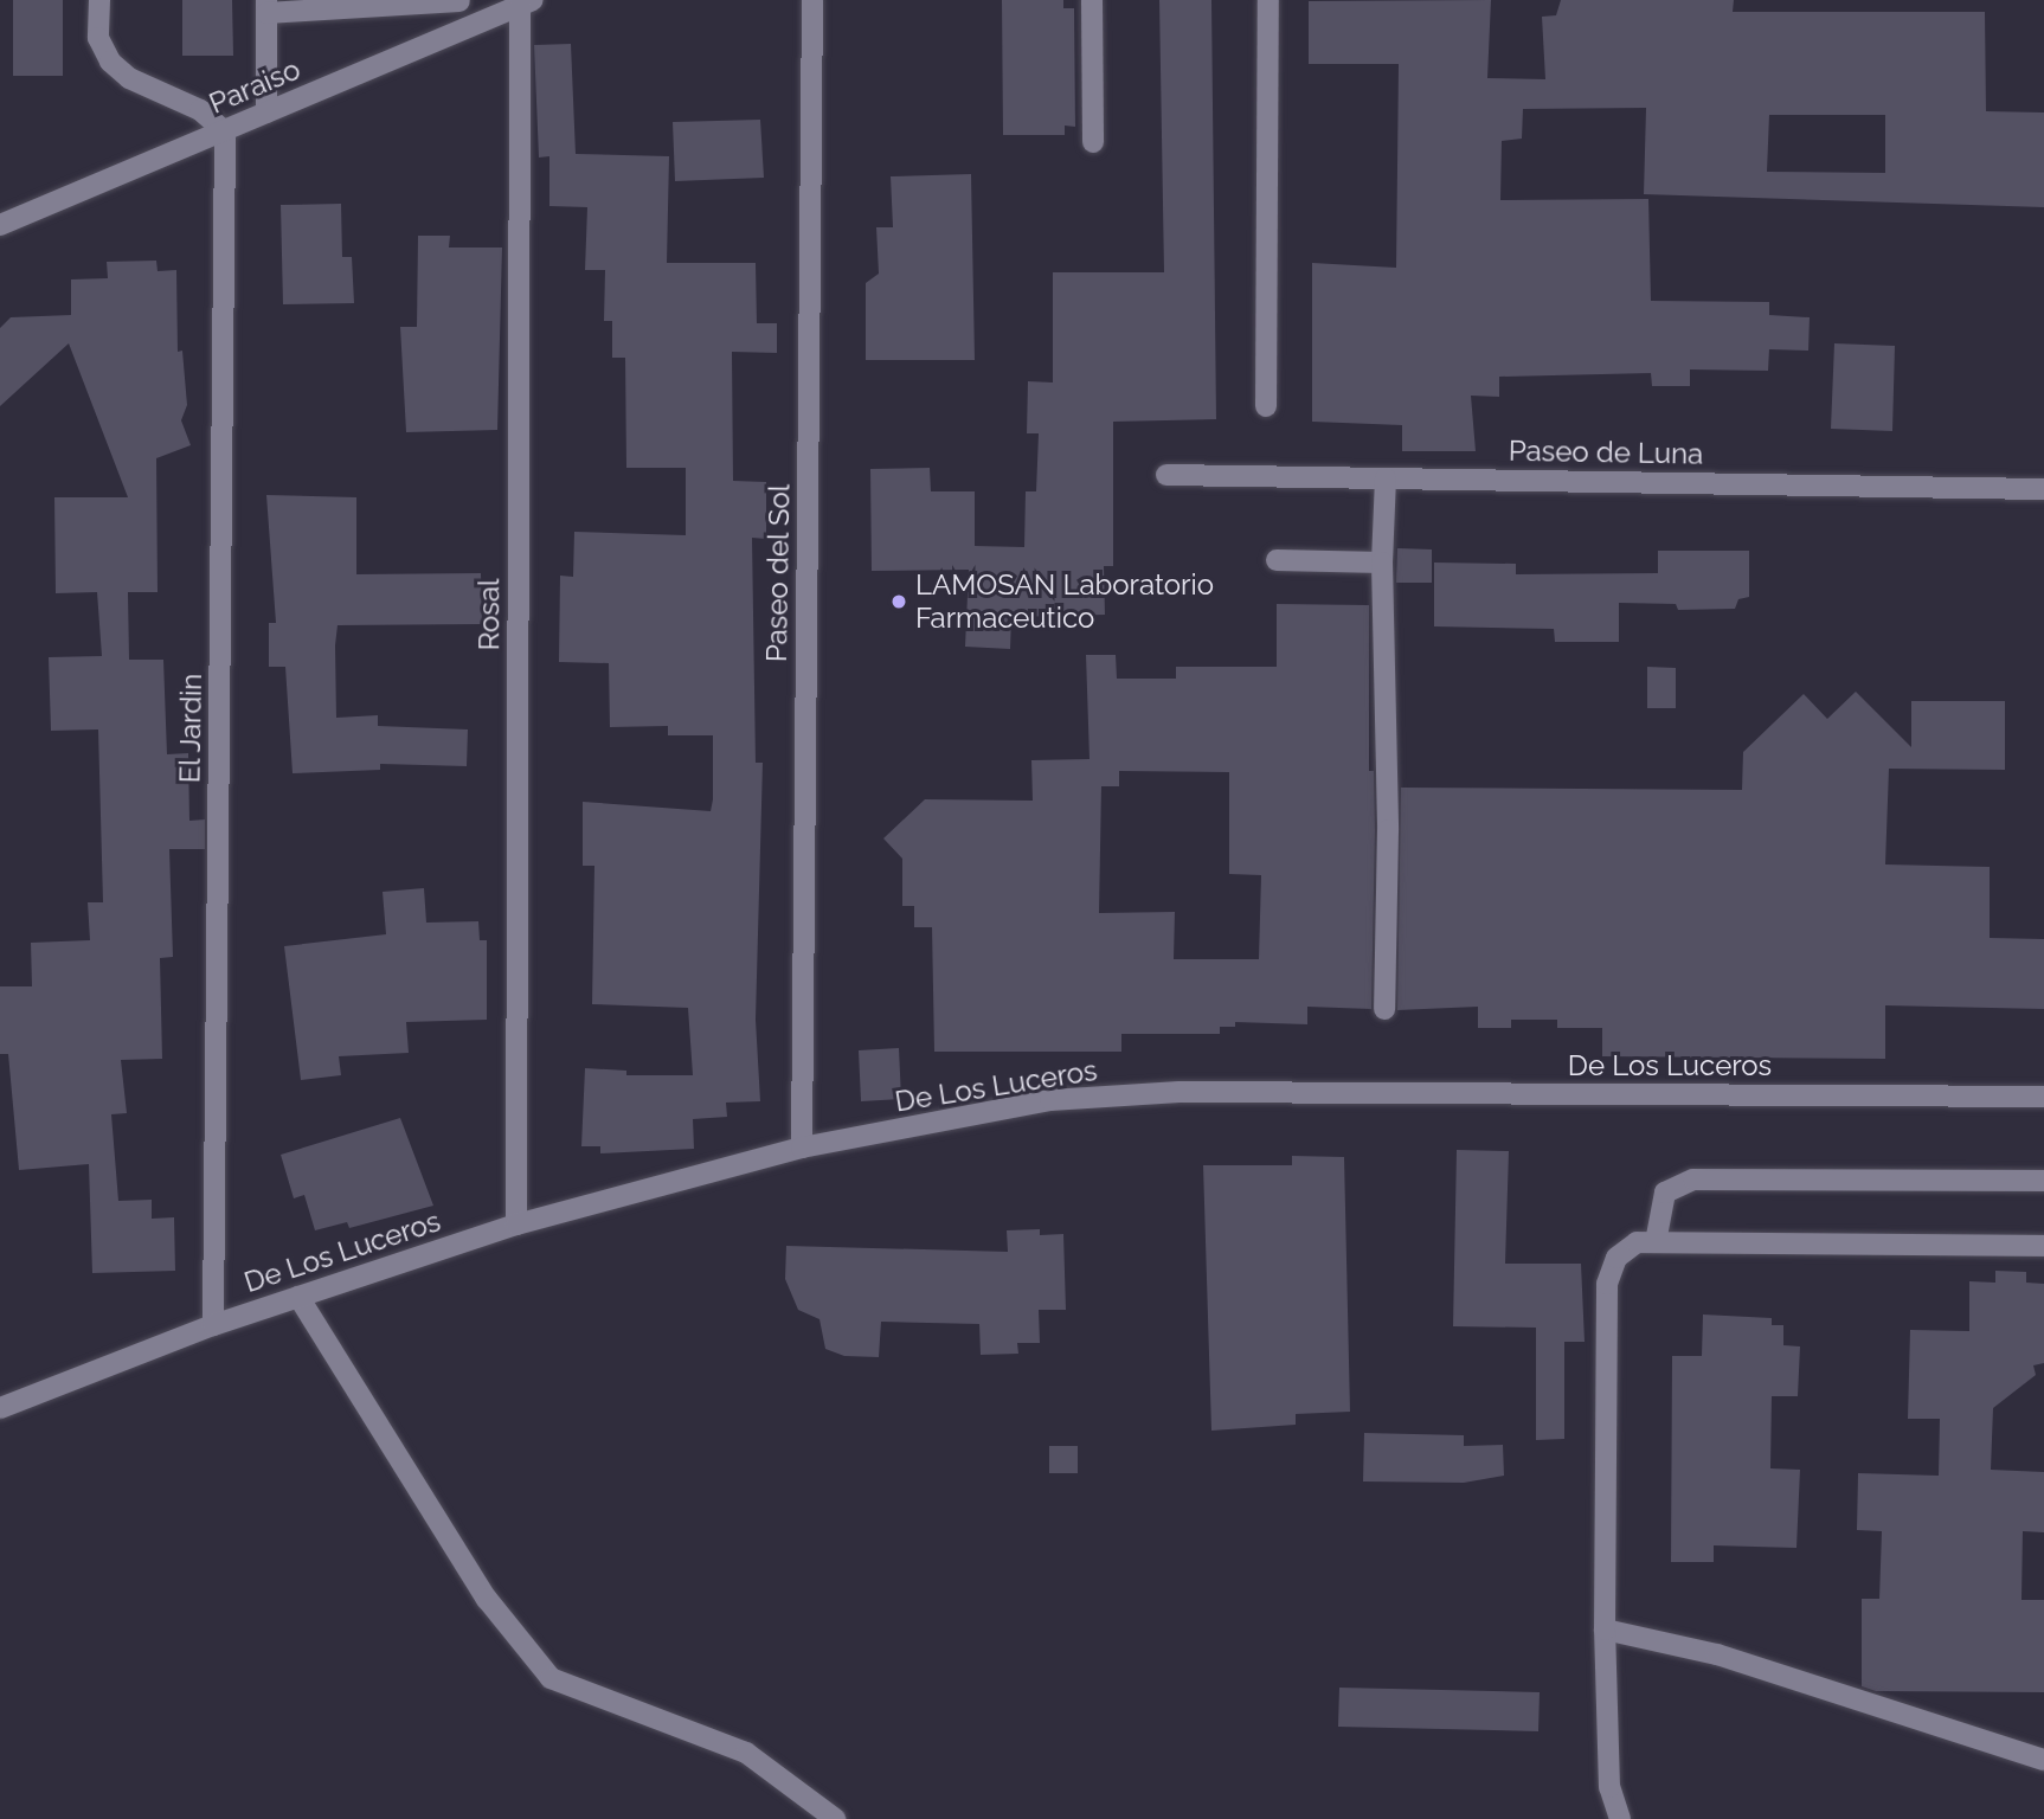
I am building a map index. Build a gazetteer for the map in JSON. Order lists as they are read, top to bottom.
{
  "streets": {
    "street": [
      "Paraiso",
      "Paseo de Luna",
      "Paseo del Sol",
      "Rosal",
      "El Jardin",
      "De Los Luceros"
    ]
  },
  "crossings": [
    ["Paraiso", "Rosal"],
    ["Paraiso", "El Jardin"],
    ["Paseo del Sol", "De Los Luceros"],
    ["Rosal", "De Los Luceros"],
    ["El Jardin", "De Los Luceros"]
  ],
  "places": ["LAMOSAN Laboratorio Farmaceutico"]
}
